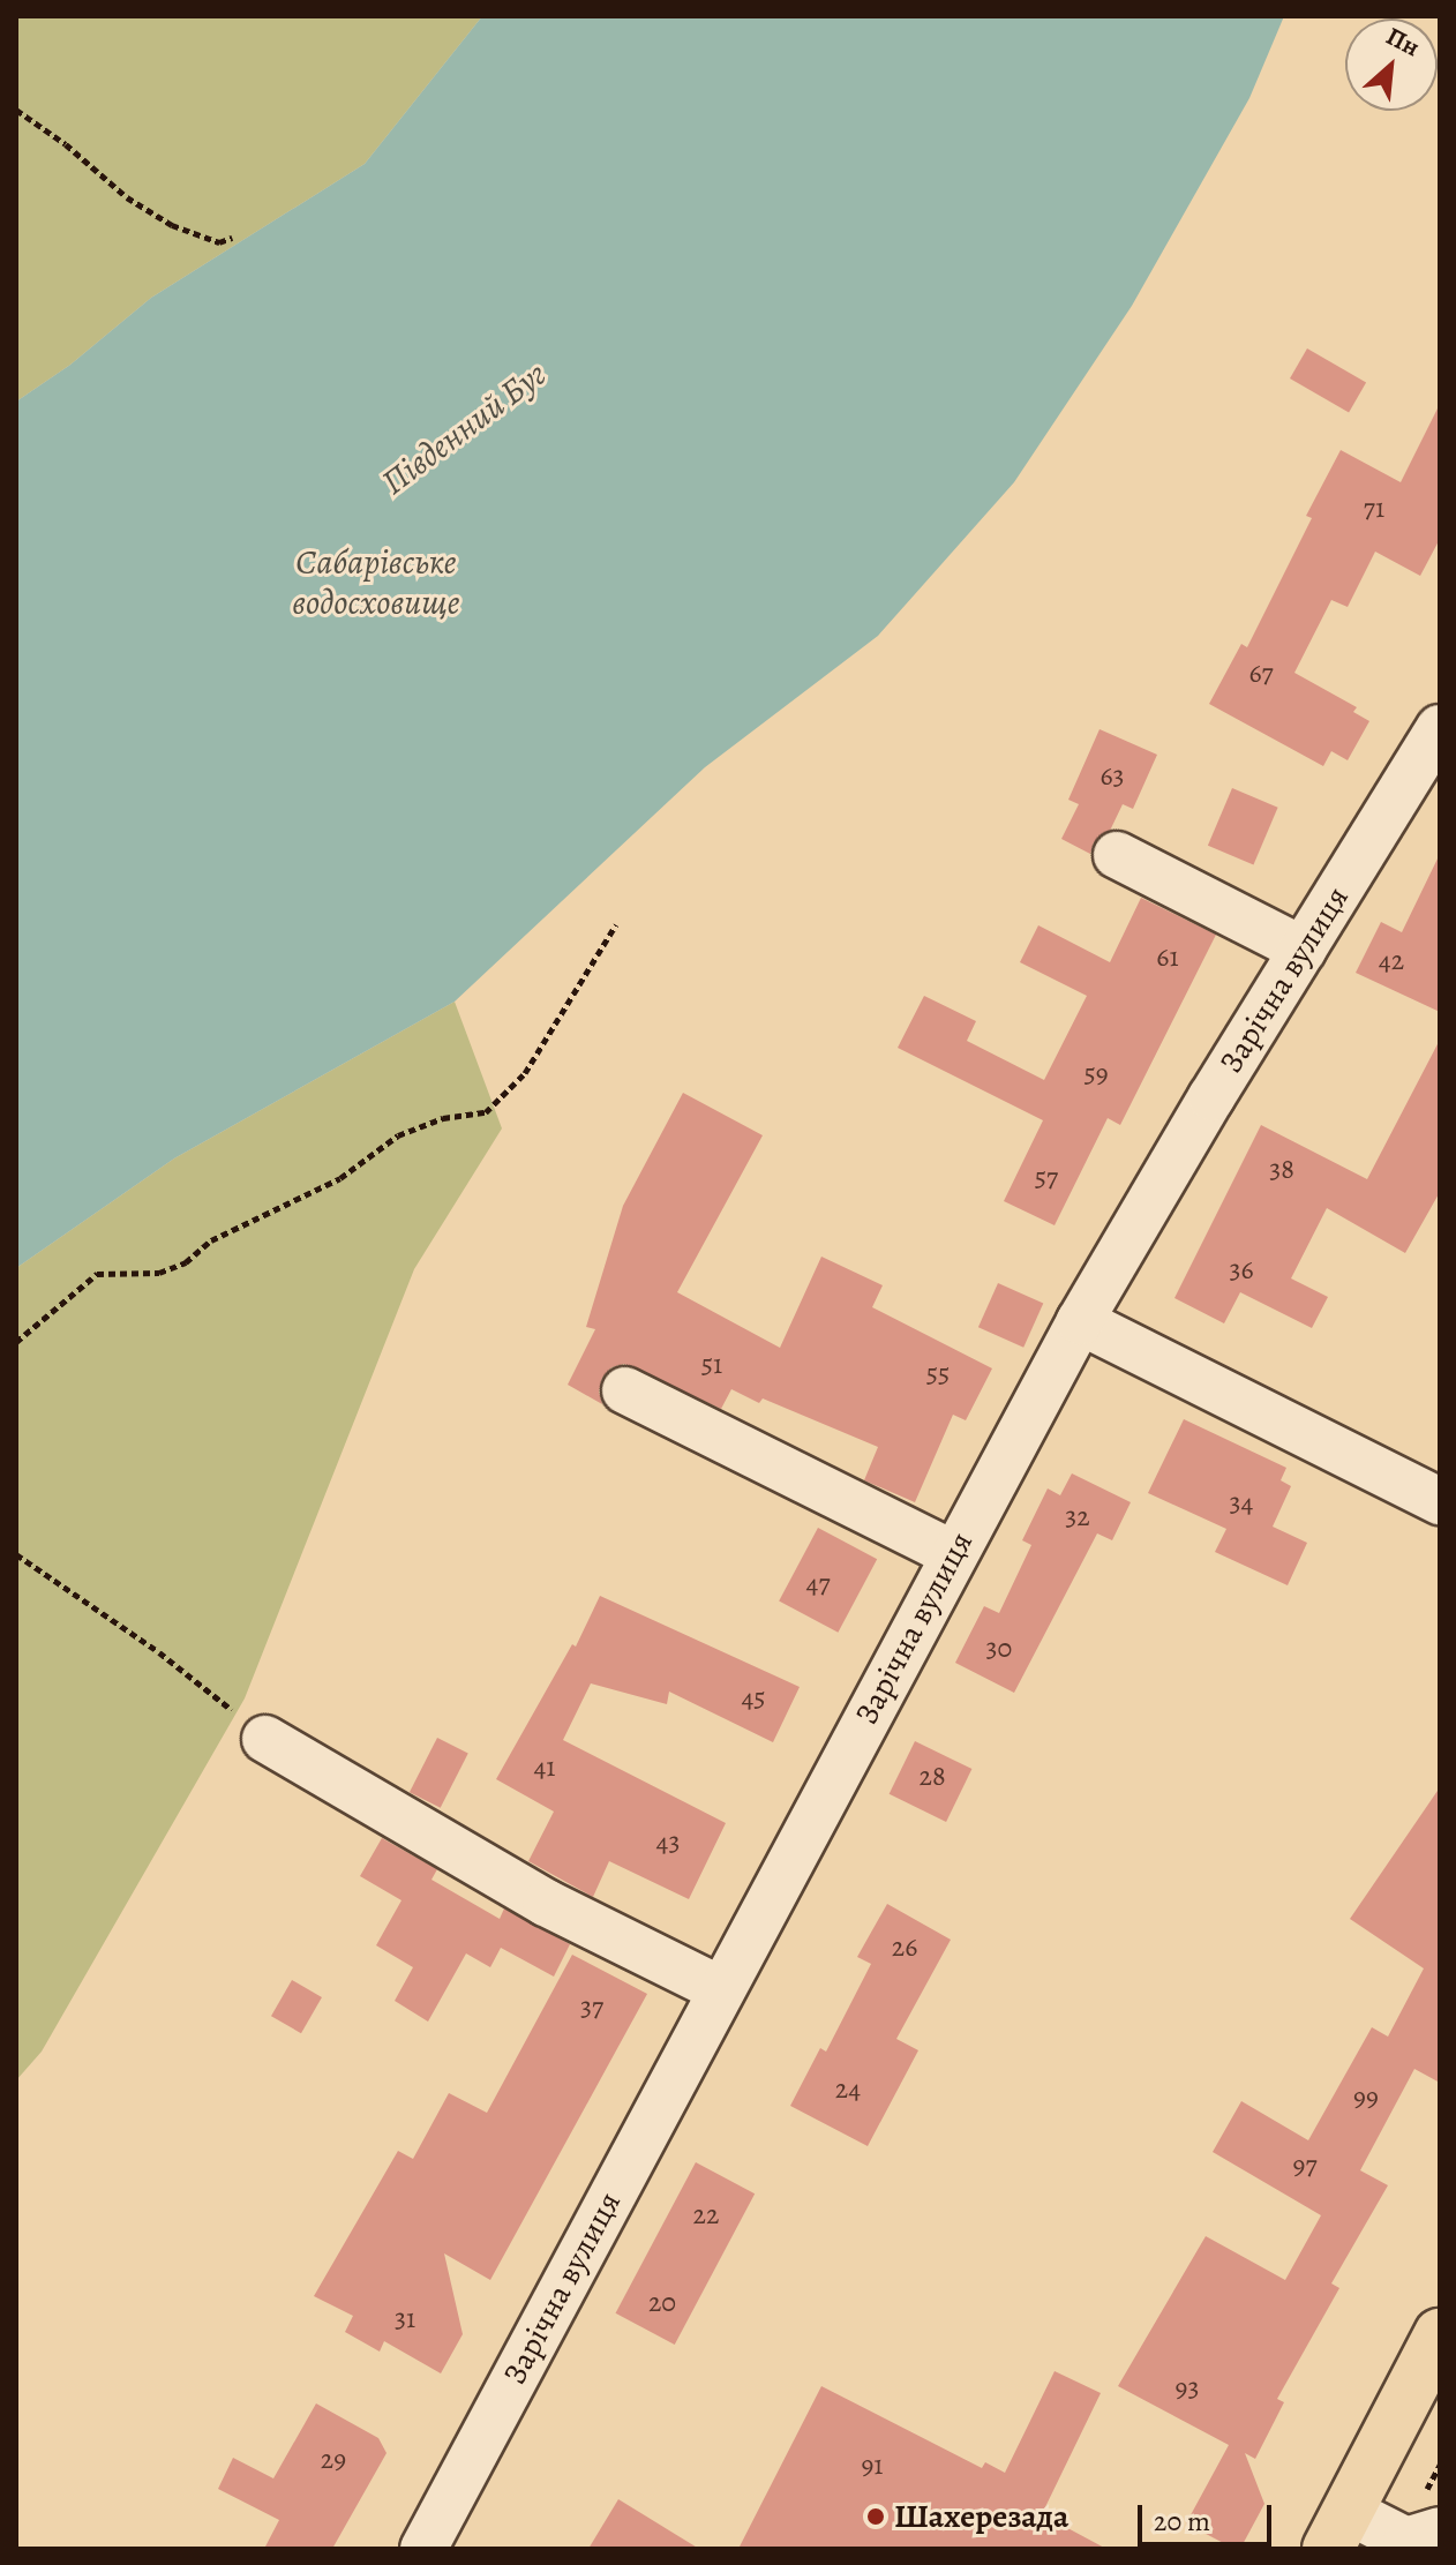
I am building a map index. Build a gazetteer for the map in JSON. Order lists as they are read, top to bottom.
{
  "streets": {
    "street": ["Зарічна вулиця"]
  },
  "water": ["Південний Буг", "Сабарівське водосховище"],
  "places": ["Шахерезада"],
  "house_numbers": [
    "71",
    "67",
    "63",
    "61",
    "42",
    "59",
    "38",
    "57",
    "36",
    "51",
    "55",
    "34",
    "32",
    "47",
    "30",
    "45",
    "41",
    "28",
    "43",
    "26",
    "37",
    "24",
    "99",
    "97",
    "22",
    "20",
    "31",
    "93",
    "29",
    "91"
  ],
  "scale_bar": "20 m",
  "north": "top right"
}
